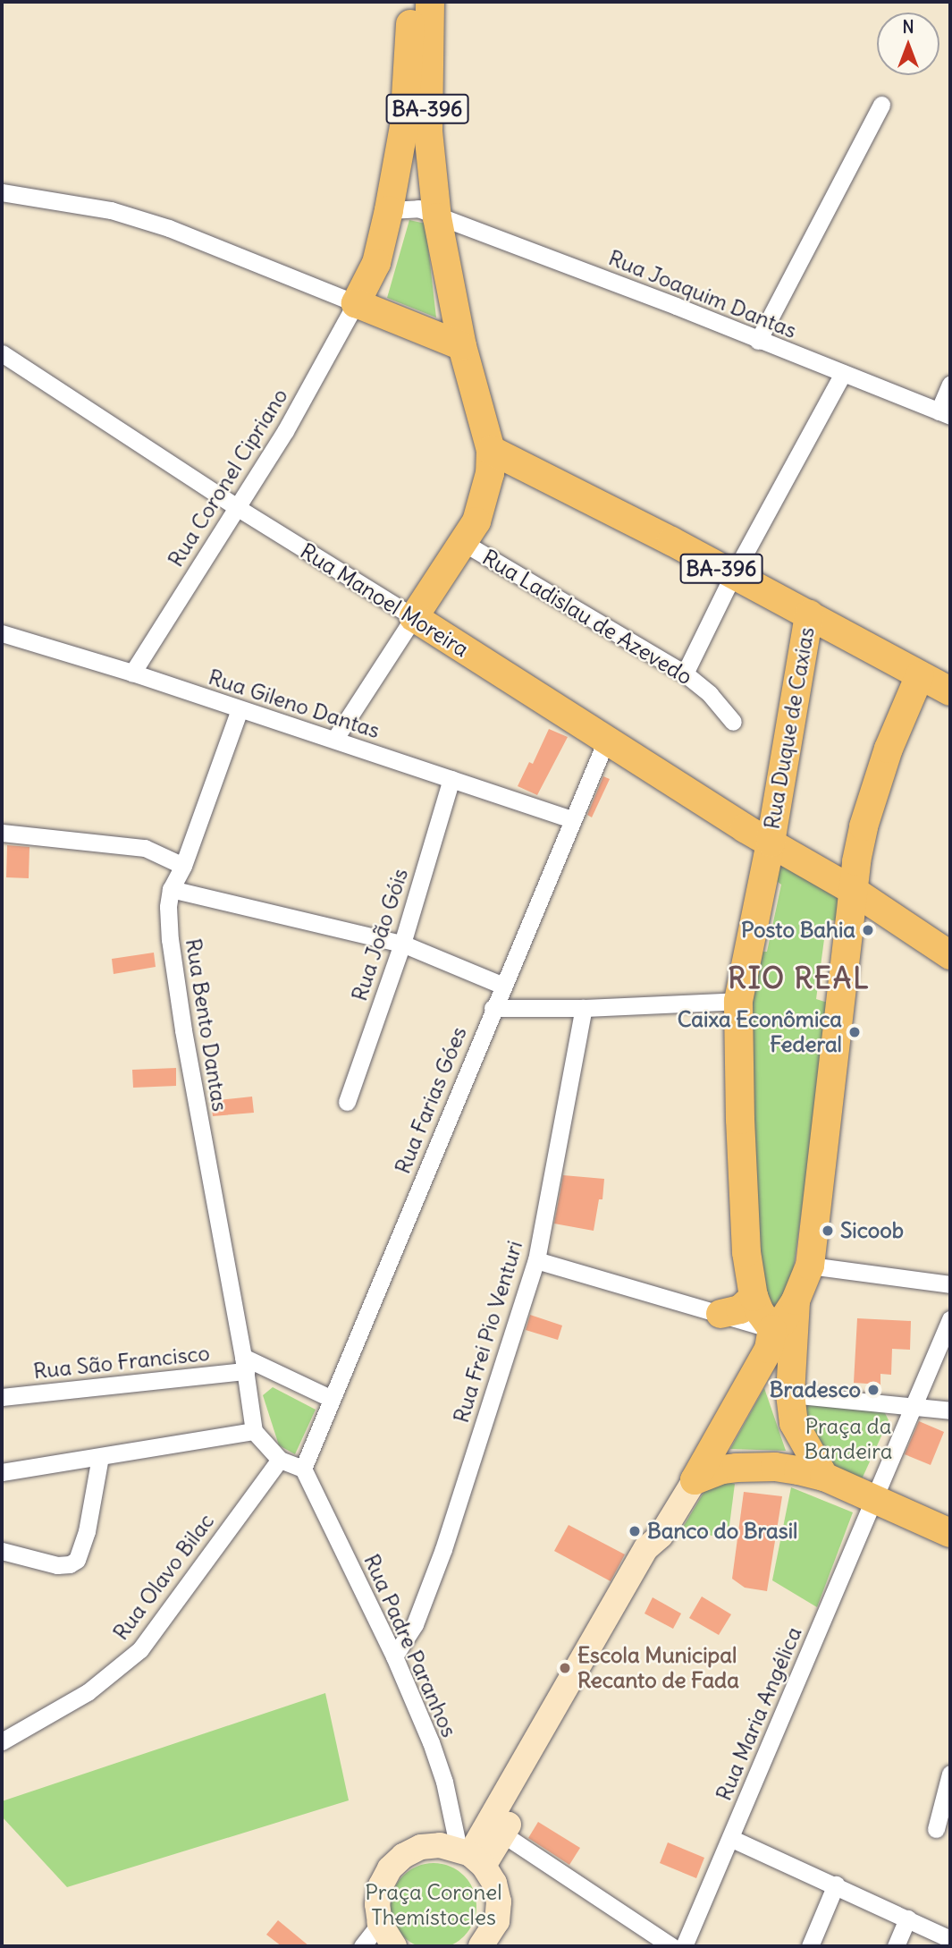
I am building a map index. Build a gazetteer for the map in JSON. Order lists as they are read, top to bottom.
{
  "streets": {
    "main road": ["BA-396", "Rua Manoel Moreira", "Rua Duque de Caxias"],
    "street": [
      "Rua Joaquim Dantas",
      "Rua Coronel Cipriano",
      "Rua Ladislau de Azevedo",
      "Rua Gileno Dantas",
      "Rua João Góis",
      "Rua Bento Dantas",
      "Rua Farias Góes",
      "Rua Frei Pio Venturi",
      "Rua São Francisco",
      "Rua Olavo Bilac",
      "Rua Padre Paranhos",
      "Rua Maria Angélica"
    ]
  },
  "crossings": [
    ["BA-396", "Rua Joaquim Dantas"],
    ["BA-396", "Rua Coronel Cipriano"],
    ["BA-396", "Rua Manoel Moreira"],
    ["BA-396", "Rua Ladislau de Azevedo"],
    ["BA-396", "Rua Duque de Caxias"],
    ["Rua Coronel Cipriano", "Rua Manoel Moreira"],
    ["Rua Coronel Cipriano", "Rua Gileno Dantas"],
    ["Rua Manoel Moreira", "Rua Duque de Caxias"],
    ["Rua Manoel Moreira", "Rua Farias Góes"],
    ["Rua Gileno Dantas", "Rua João Góis"],
    ["Rua Gileno Dantas", "Rua Bento Dantas"],
    ["Rua Gileno Dantas", "Rua Farias Góes"],
    ["Rua Bento Dantas", "Rua São Francisco"],
    ["Rua Farias Góes", "Rua Padre Paranhos"],
    ["Rua Frei Pio Venturi", "Rua Padre Paranhos"]
  ],
  "districts": ["RIO REAL"],
  "parks": ["Praça da Bandeira", "Praça Coronel Themístocles"],
  "places": [
    "Posto Bahia",
    "Caixa Econômica Federal",
    "Sicoob",
    "Bradesco",
    "Banco do Brasil",
    "Escola Municipal Recanto de Fada"
  ],
  "north": "top"
}
